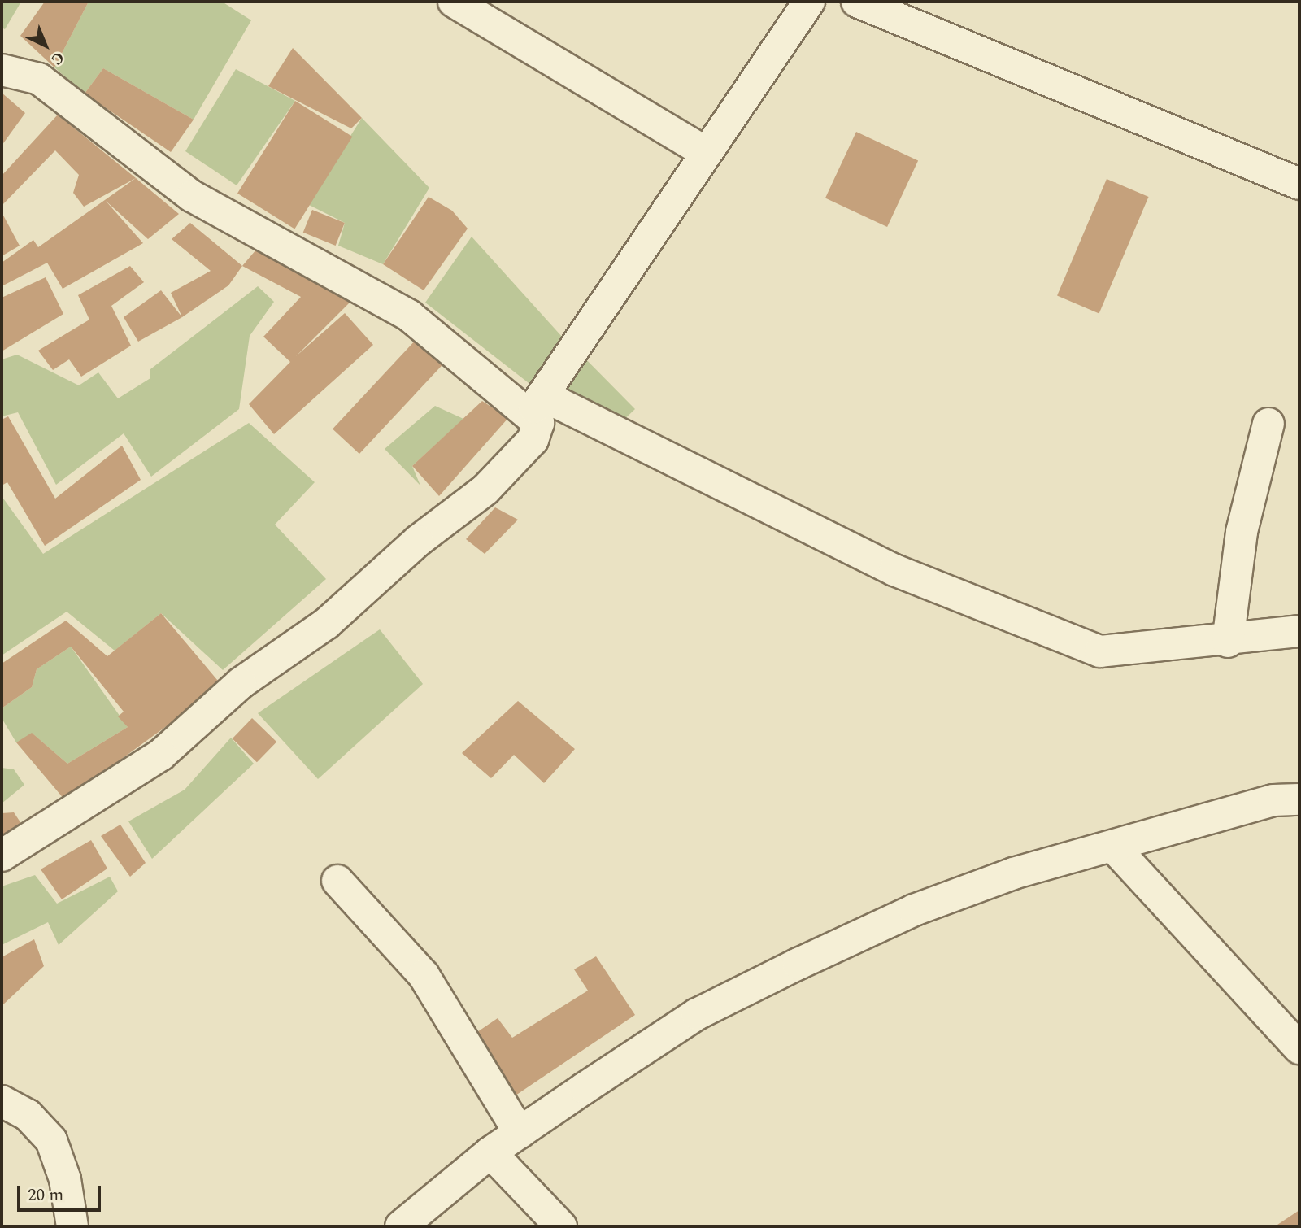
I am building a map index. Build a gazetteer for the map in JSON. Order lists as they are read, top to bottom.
{
  "scale_bar": "20 m",
  "north": "bottom right"
}
